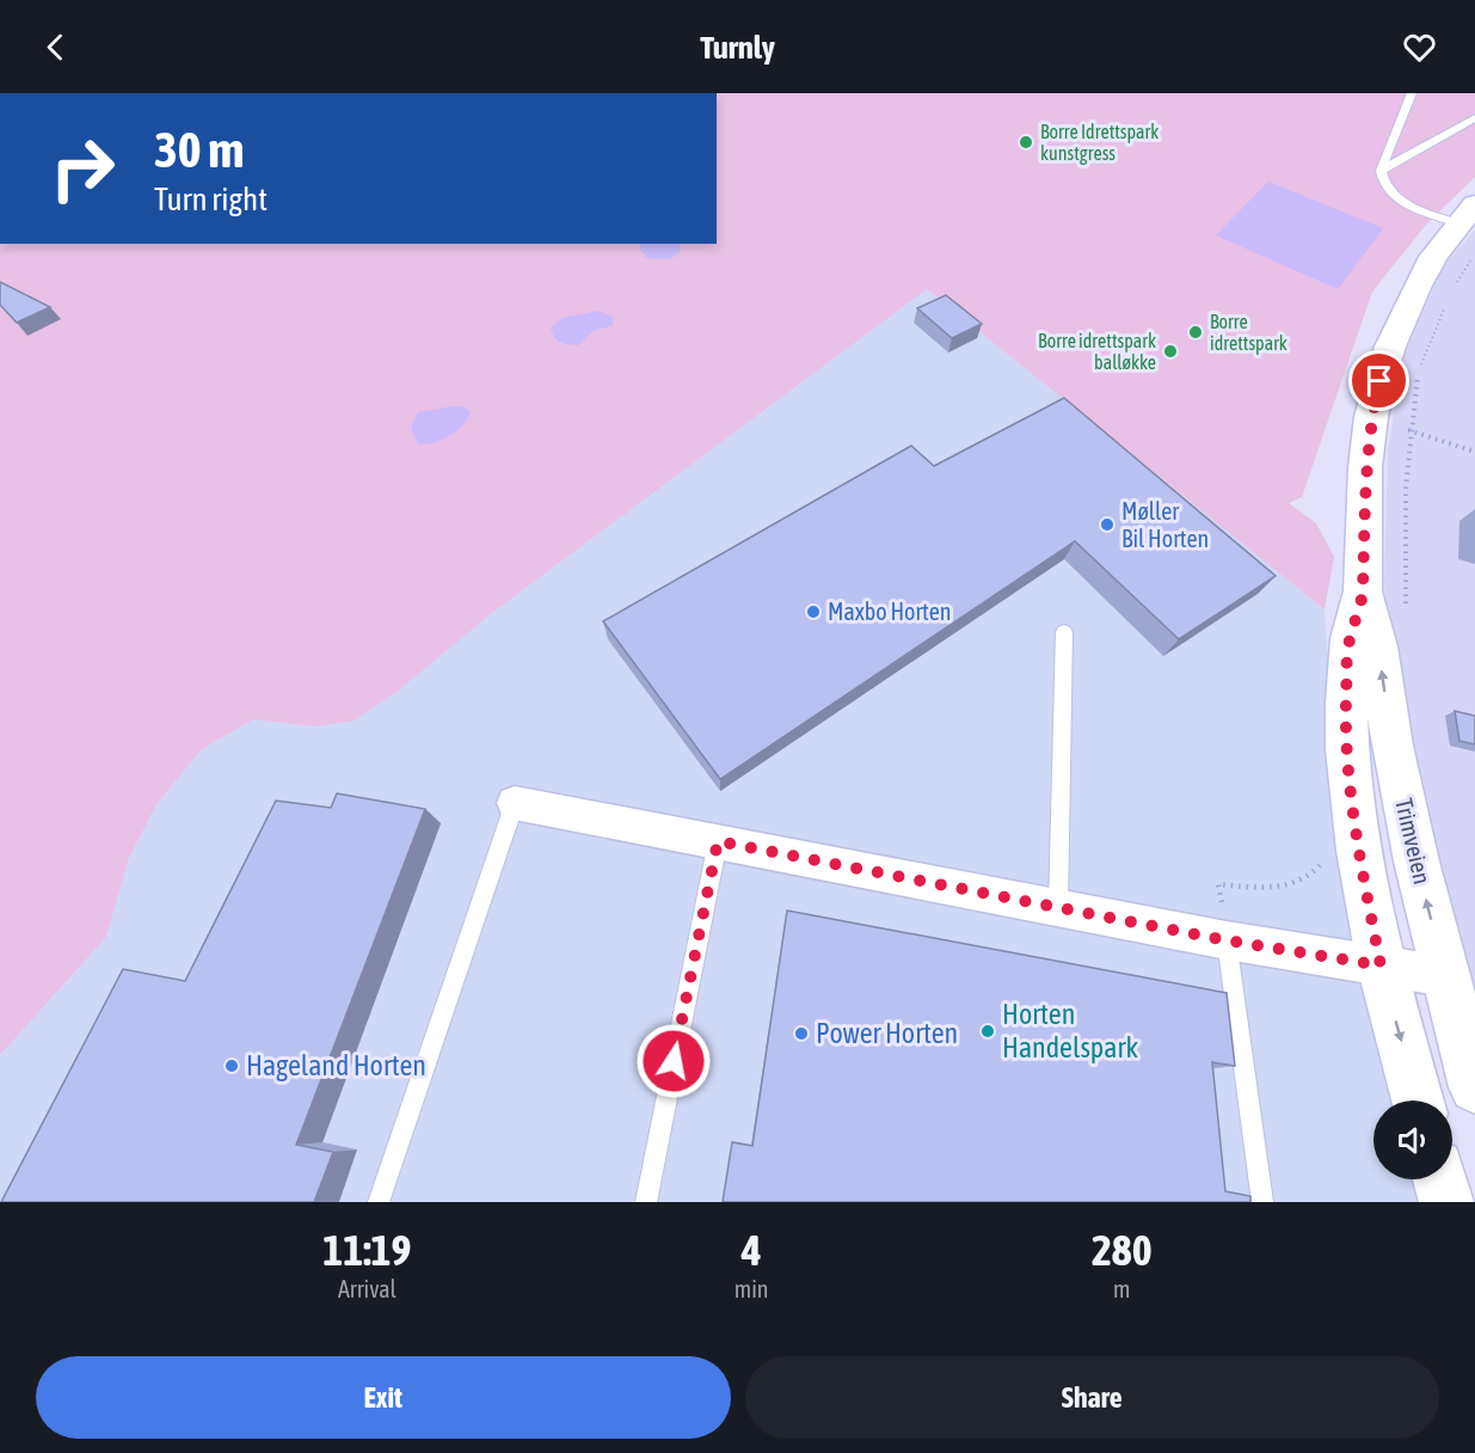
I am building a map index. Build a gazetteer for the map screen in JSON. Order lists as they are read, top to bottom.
{
  "streets": {
    "main road": ["Trimveien"]
  },
  "places": [
    "Borre Idrettspark kunstgress",
    "Borre idrettspark",
    "Borre idrettspark balløkke",
    "Møller Bil Horten",
    "Maxbo Horten",
    "Horten Handelspark",
    "Power Horten",
    "Hageland Horten"
  ],
  "page": {
    "header": "Turnly",
    "turn": ["30 m", "Turn right"],
    "eta": [
      "11:19",
      "Arrival",
      "4",
      "min",
      "280",
      "m"
    ],
    "buttons": ["Exit", "Share"]
  }
}
